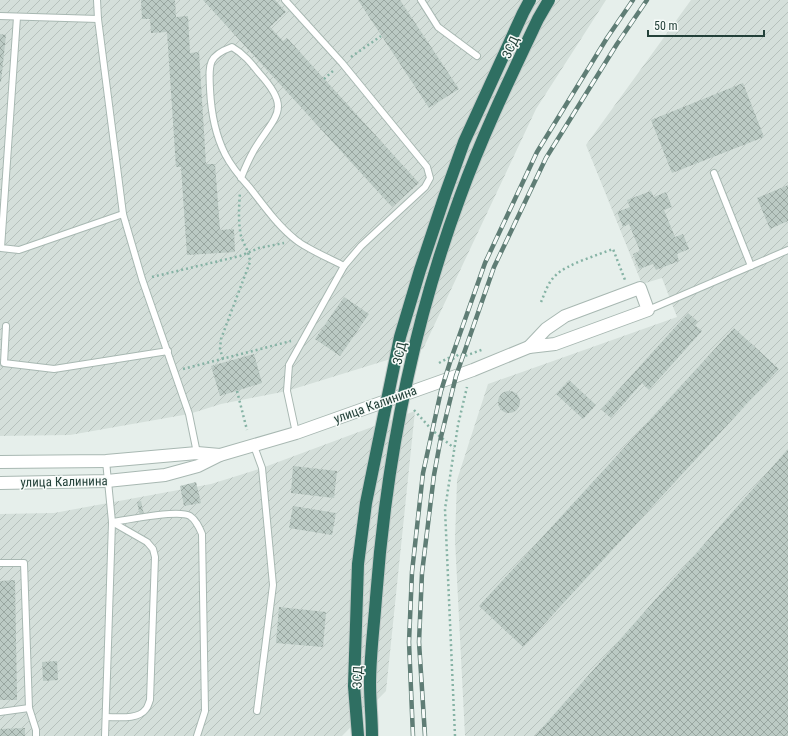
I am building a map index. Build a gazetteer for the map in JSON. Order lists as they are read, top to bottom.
{
  "streets": {
    "highway": ["ЗСД"],
    "street": ["улица Калинина"]
  },
  "scale_bar": "50 m"
}
